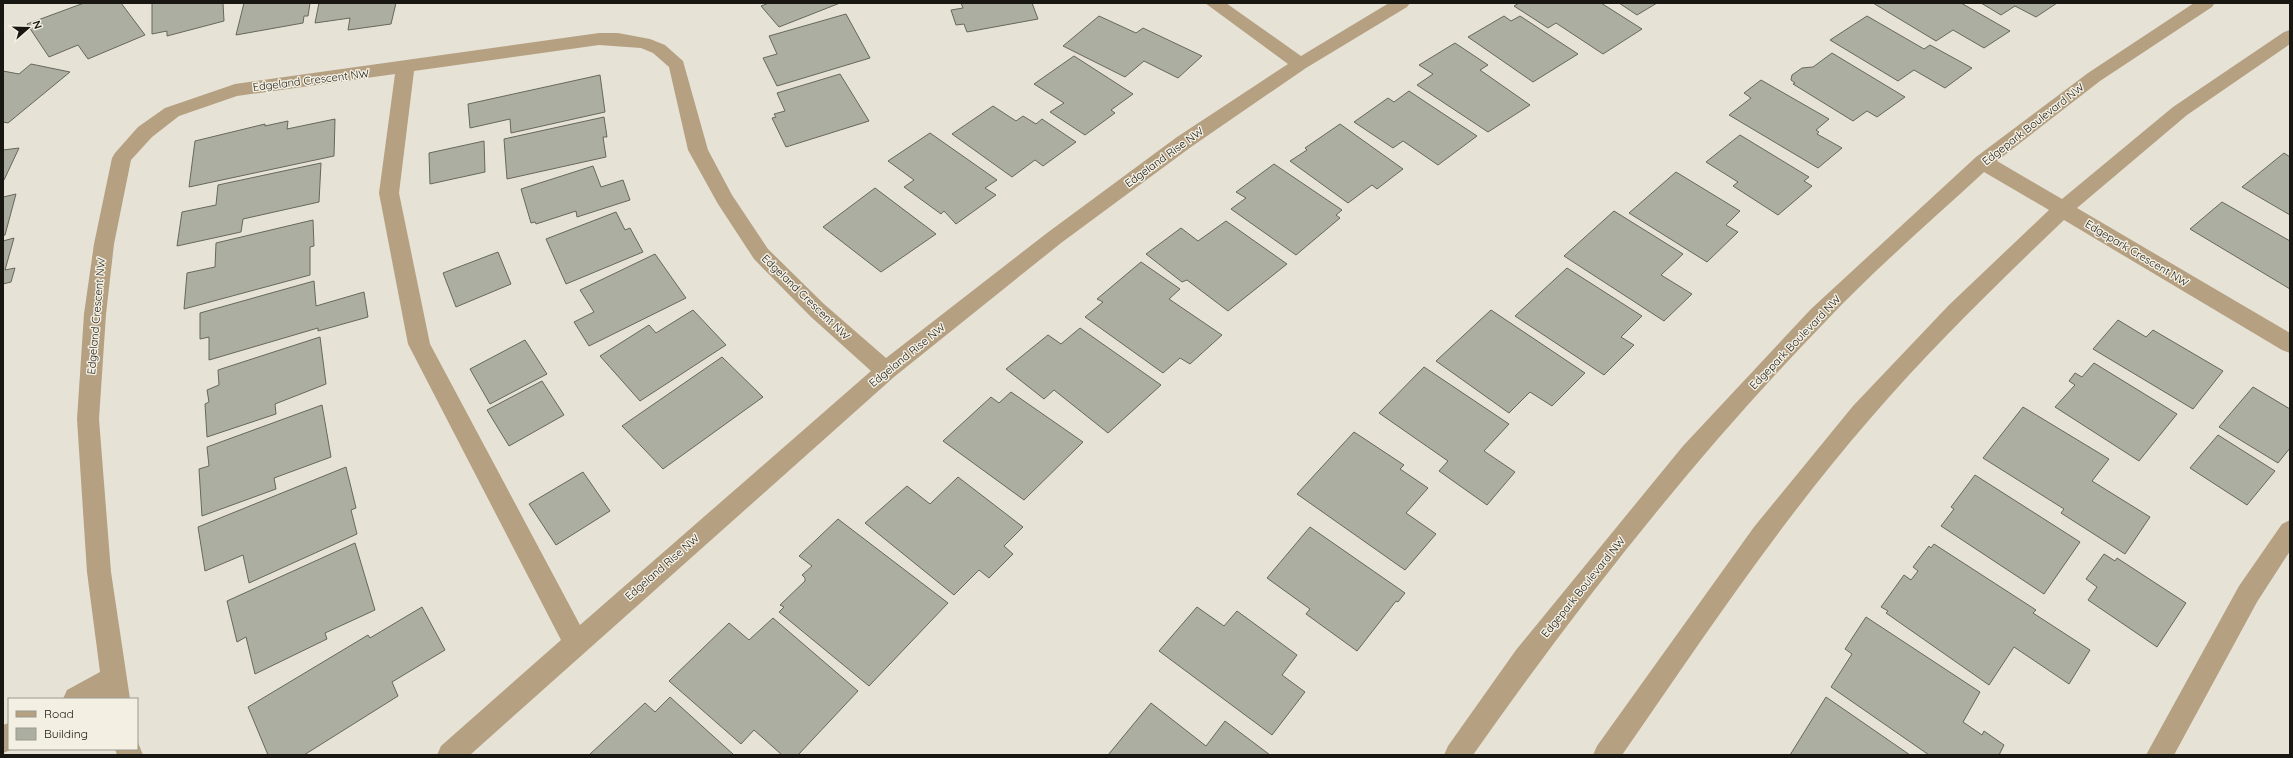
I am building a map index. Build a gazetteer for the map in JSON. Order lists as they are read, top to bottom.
{
  "streets": {
    "street": [
      "Edgeland Crescent NW",
      "Edgepark Boulevard NW",
      "Edgeland Rise NW",
      "Edgepark Crescent NW"
    ]
  },
  "crossings": [
    ["Edgeland Crescent NW", "Edgeland Rise NW"],
    ["Edgepark Boulevard NW", "Edgepark Crescent NW"]
  ],
  "legend": ["Road", "Building"],
  "north": "right"
}
